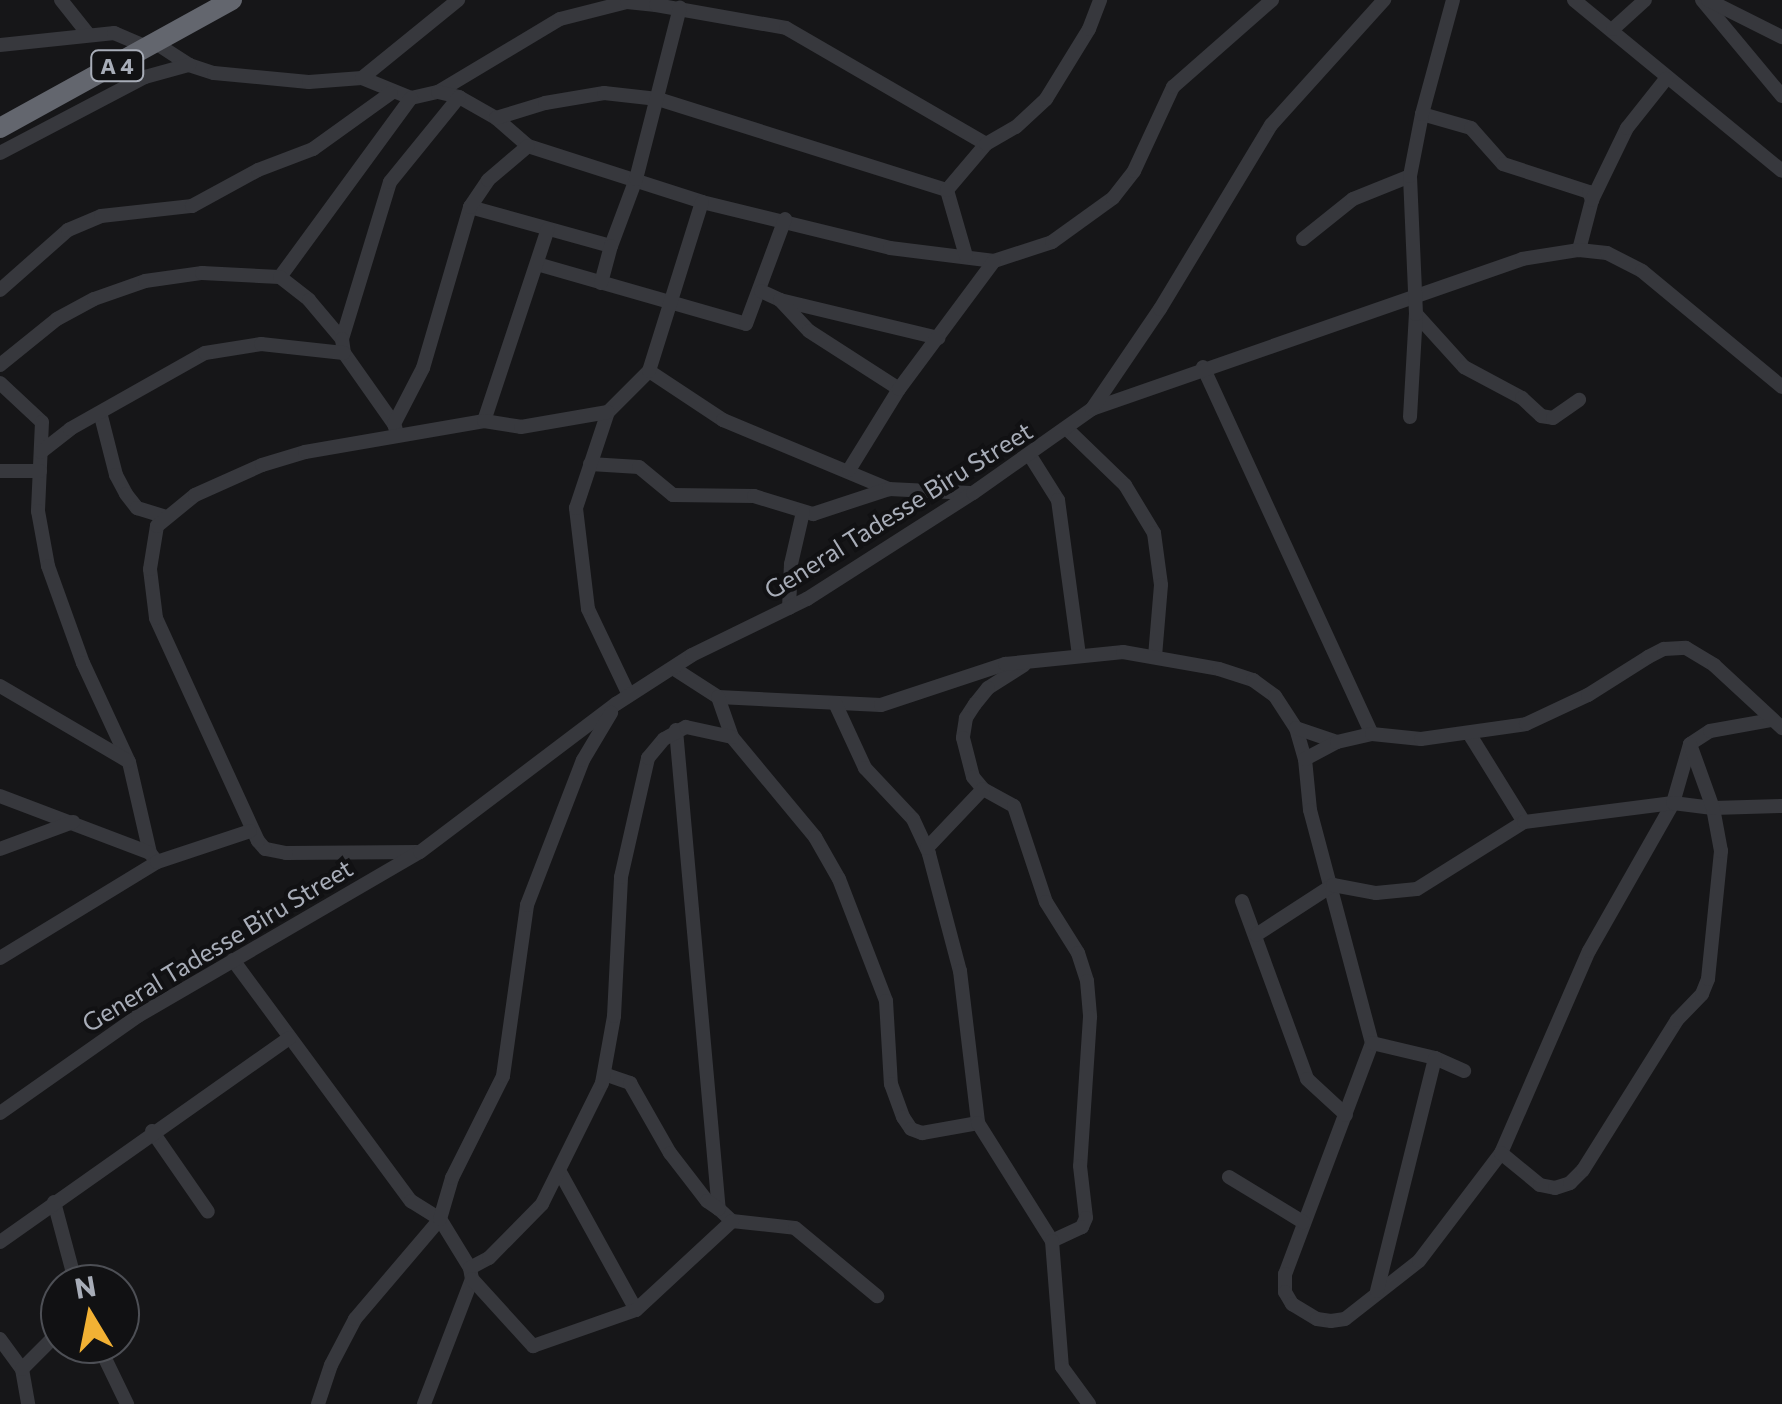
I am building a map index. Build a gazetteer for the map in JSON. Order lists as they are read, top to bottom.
{
  "streets": {
    "highway": ["A 4"],
    "street": ["General Tadesse Biru Street"]
  },
  "north": "top"
}
